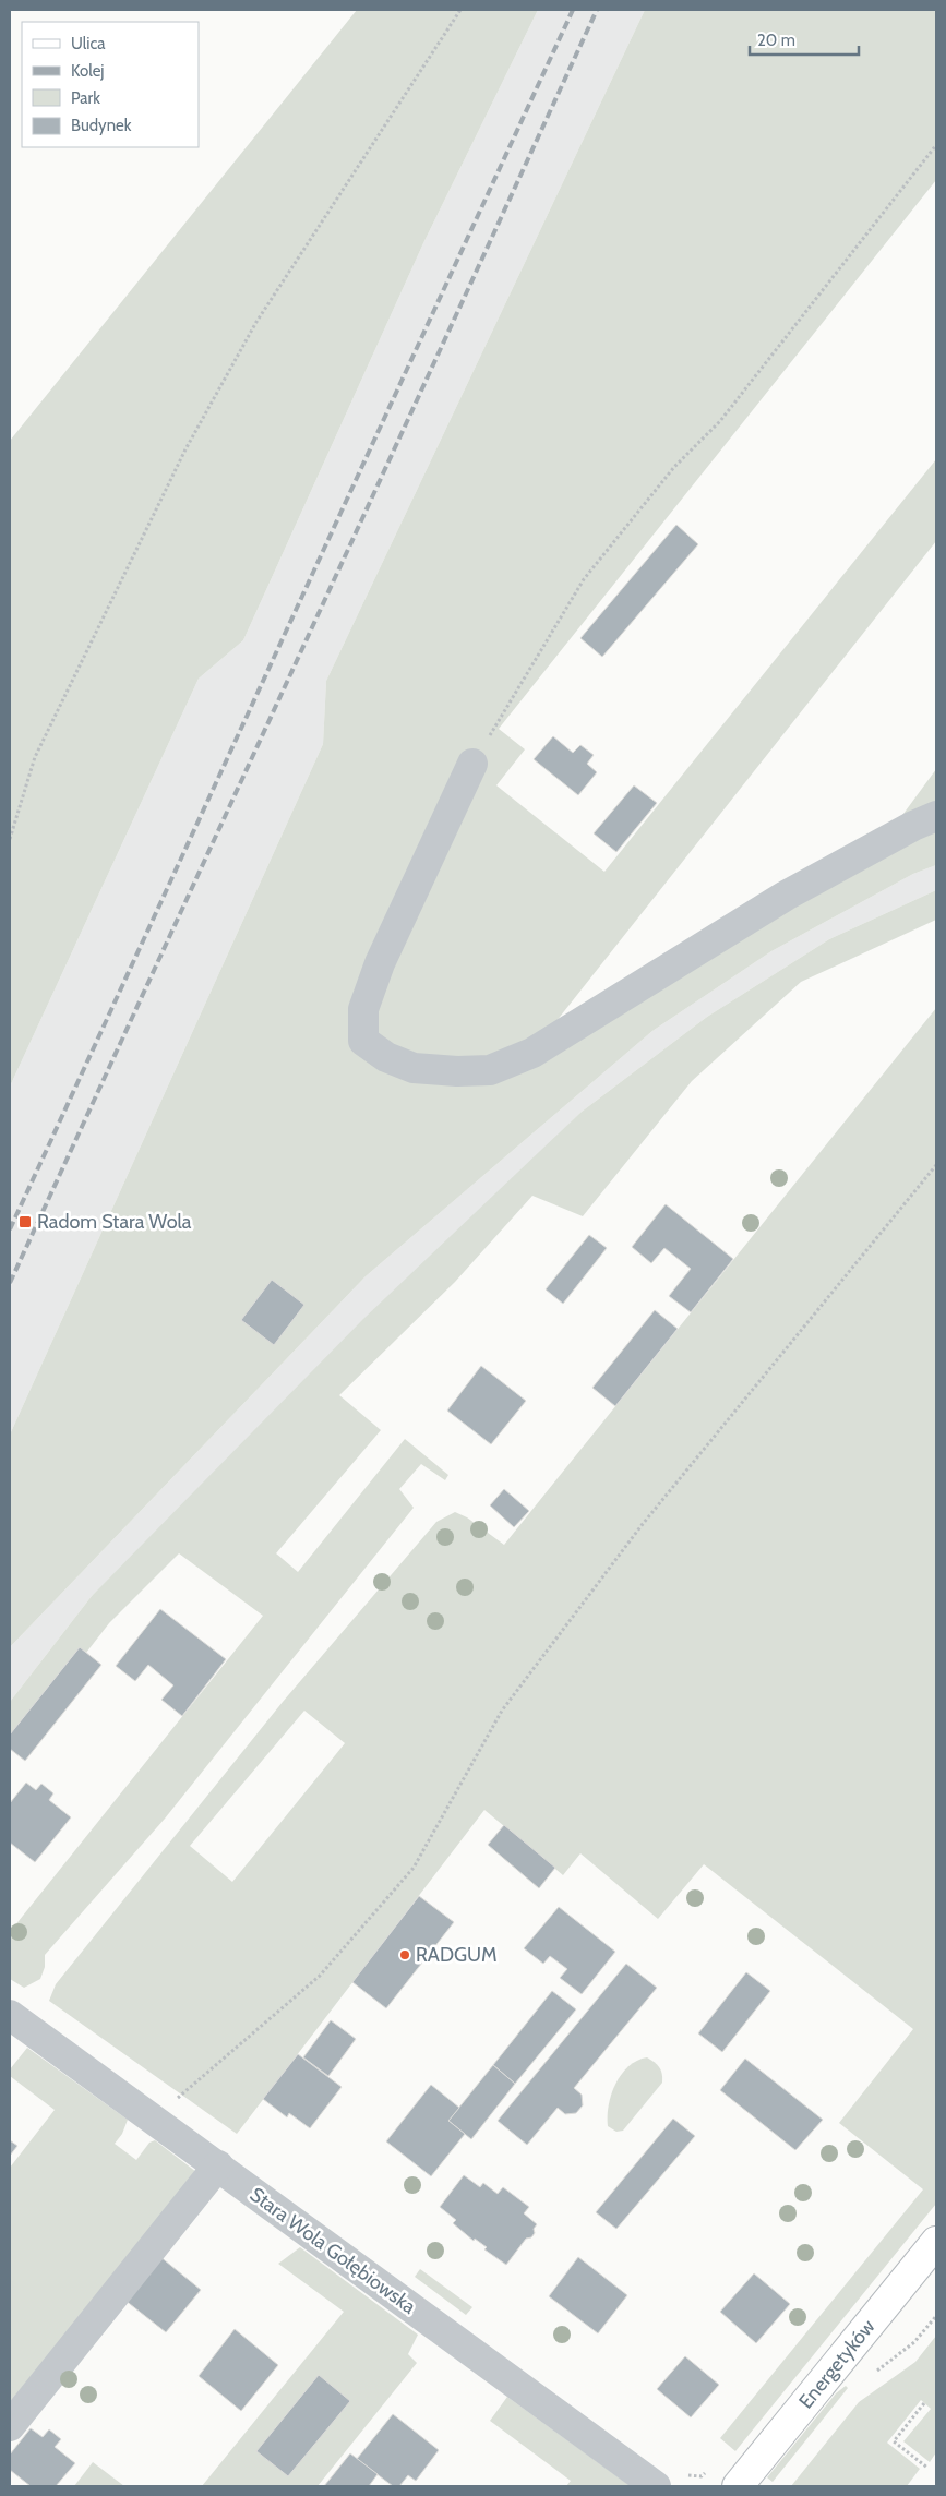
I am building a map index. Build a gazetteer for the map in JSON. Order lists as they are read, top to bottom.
{
  "streets": {
    "main road": ["Energetyków"],
    "street": ["Stara Wola Gołębiowska"]
  },
  "places": {
    "transit": ["Radom Stara Wola"],
    "other": ["RADGUM"]
  },
  "legend": [
    "Ulica",
    "Kolej",
    "Park",
    "Budynek"
  ],
  "scale_bar": "20 m"
}
